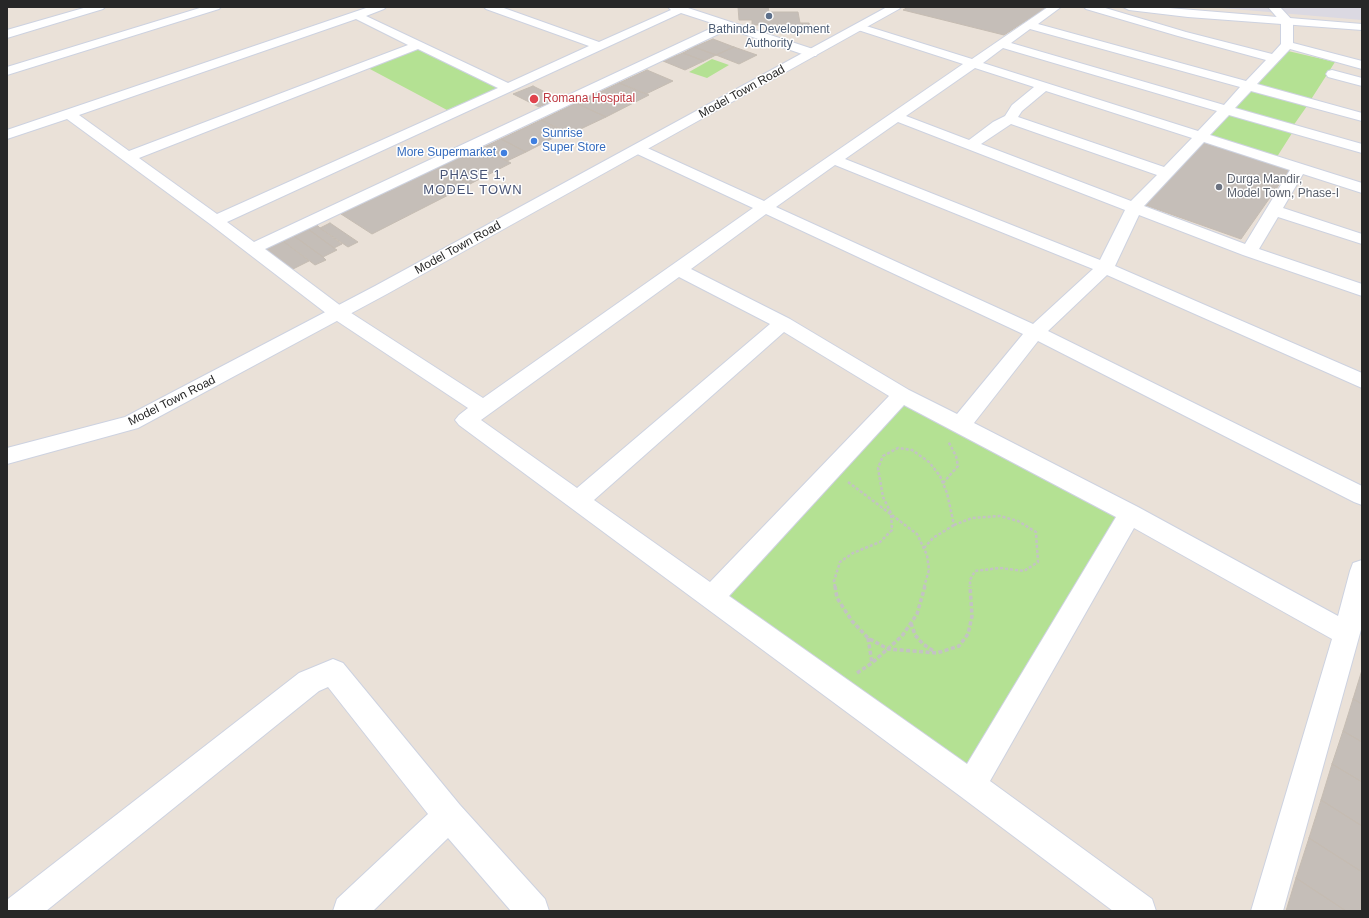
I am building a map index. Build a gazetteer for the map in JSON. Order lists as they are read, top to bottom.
{
  "streets": {
    "street": ["Model Town Road"]
  },
  "districts": ["PHASE 1, MODEL TOWN"],
  "places": [
    "Bathinda Development Authority",
    "Romana Hospital",
    "Sunrise Super Store",
    "More Supermarket",
    "Durga Mandir, Model Town, Phase-I"
  ]
}
